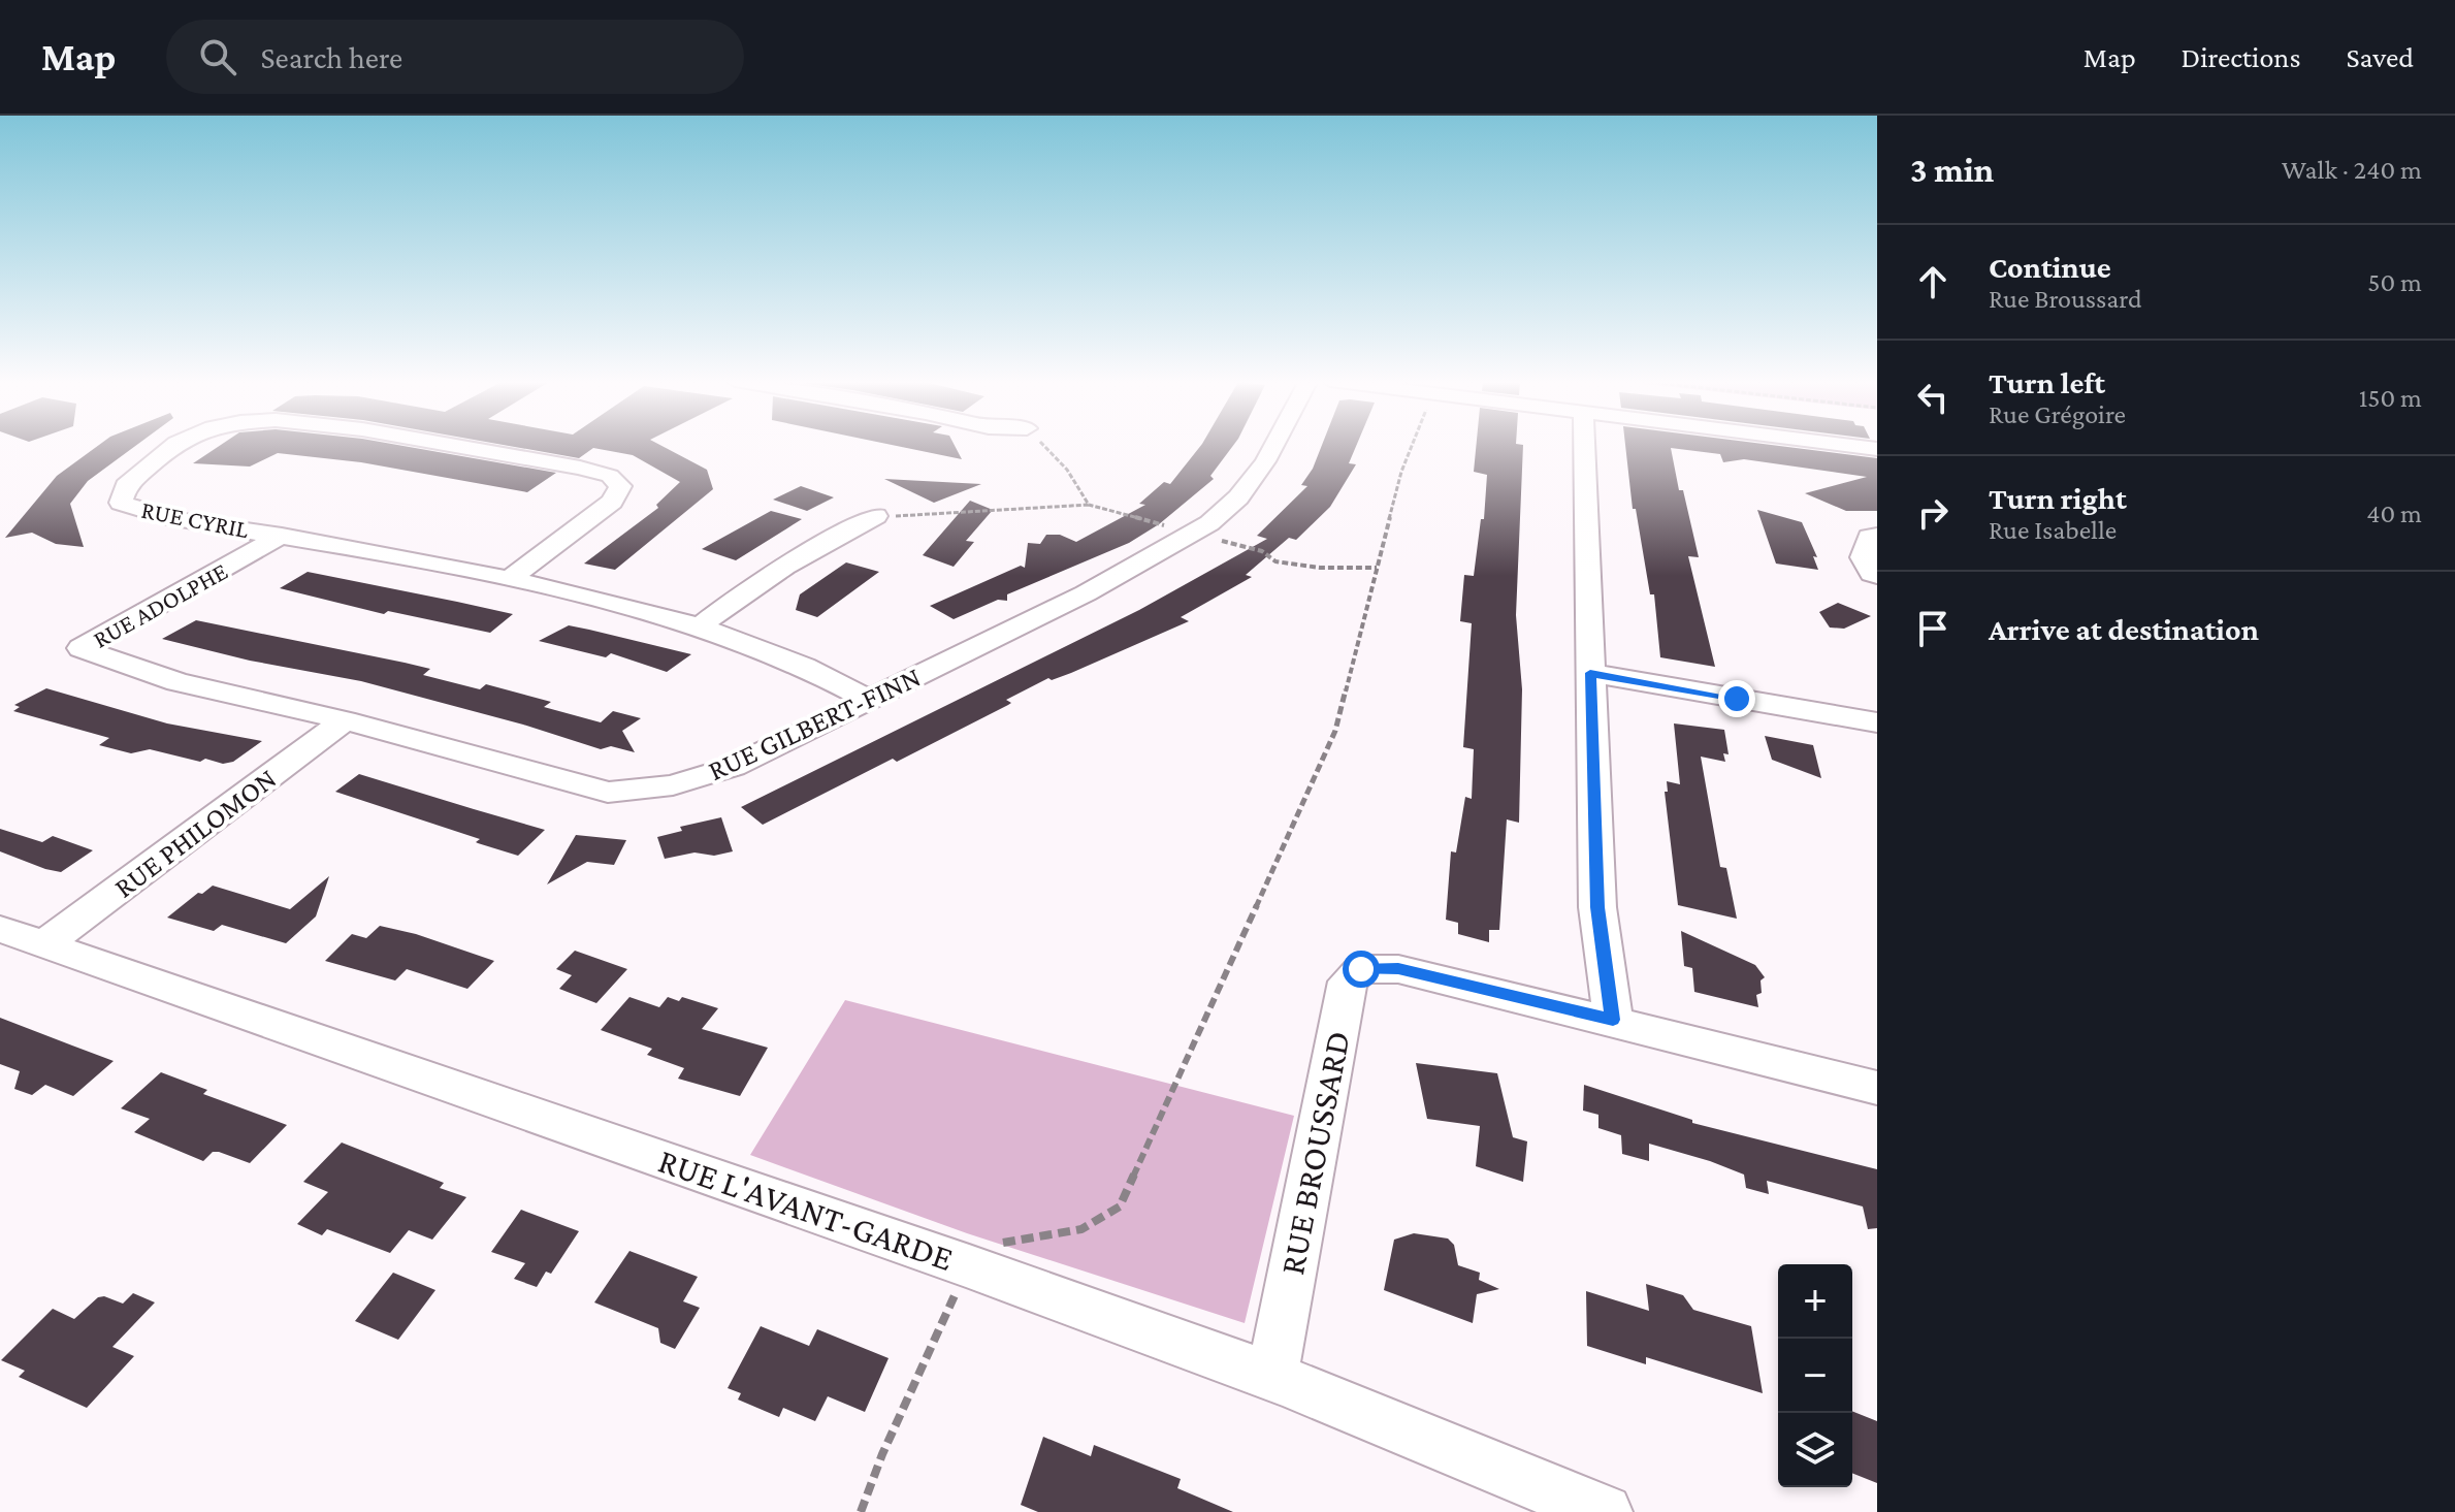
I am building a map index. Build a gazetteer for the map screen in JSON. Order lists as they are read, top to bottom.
{
  "streets": {
    "street": [
      "RUE CYRIL",
      "RUE ADOLPHE",
      "RUE GILBERT-FINN",
      "RUE PHILOMON",
      "RUE BROUSSARD",
      "RUE L'AVANT-GARDE"
    ]
  },
  "crossings": [
    ["RUE CYRIL", "RUE ADOLPHE"],
    ["RUE CYRIL", "RUE GILBERT-FINN"],
    ["RUE ADOLPHE", "RUE GILBERT-FINN"],
    ["RUE GILBERT-FINN", "RUE PHILOMON"],
    ["RUE PHILOMON", "RUE L'AVANT-GARDE"],
    ["RUE BROUSSARD", "RUE L'AVANT-GARDE"]
  ],
  "page": {
    "header": "Map",
    "search": "Search here",
    "nav": ["Map", "Directions", "Saved"],
    "heading": ["3 min", "Walk · 240 m"],
    "list": [
      ["Continue", "Rue Broussard", "50 m"],
      ["Turn left", "Rue Grégoire", "150 m"],
      ["Turn right", "Rue Isabelle", "40 m"],
      "Arrive at destination"
    ],
    "map_buttons": ["+", "−"]
  }
}
